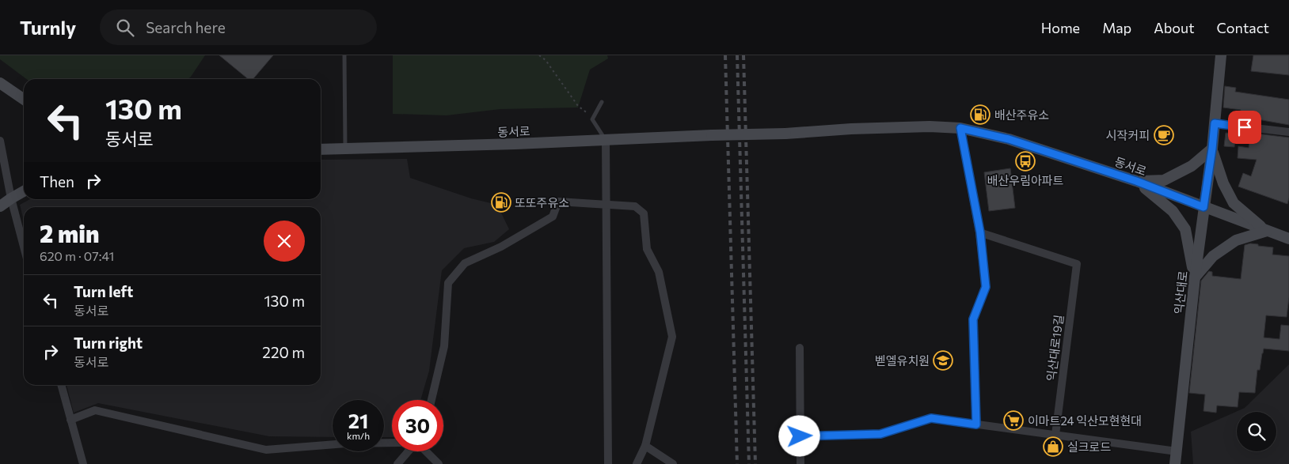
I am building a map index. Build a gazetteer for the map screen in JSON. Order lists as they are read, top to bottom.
{
  "streets": {
    "street": ["동서로", "익산대로", "익산대로19길"]
  },
  "crossings": [
    ["동서로", "익산대로"]
  ],
  "places": {
    "fuel station": ["배산주유소", "또또주유소"],
    "cafe": ["시작커피"],
    "bus stop": ["배산우림아파트"],
    "school or university": ["벧엘유치원"],
    "supermarket": ["이마트24 익산모현현대"],
    "shop": ["실크로드"]
  },
  "page": {
    "header": "Turnly",
    "search": "Search here",
    "nav": [
      "Home",
      "Map",
      "About",
      "Contact"
    ],
    "turn": ["130 m", "동서로"],
    "then": "Then",
    "heading": ["2 min", "620 m · 07:41"],
    "list": [
      {
        "name": "Turn left",
        "note": "동서로",
        "value": "130 m"
      },
      {
        "name": "Turn right",
        "note": "동서로",
        "value": "220 m"
      }
    ],
    "speed": "21 km/h",
    "limit": "30"
  }
}
